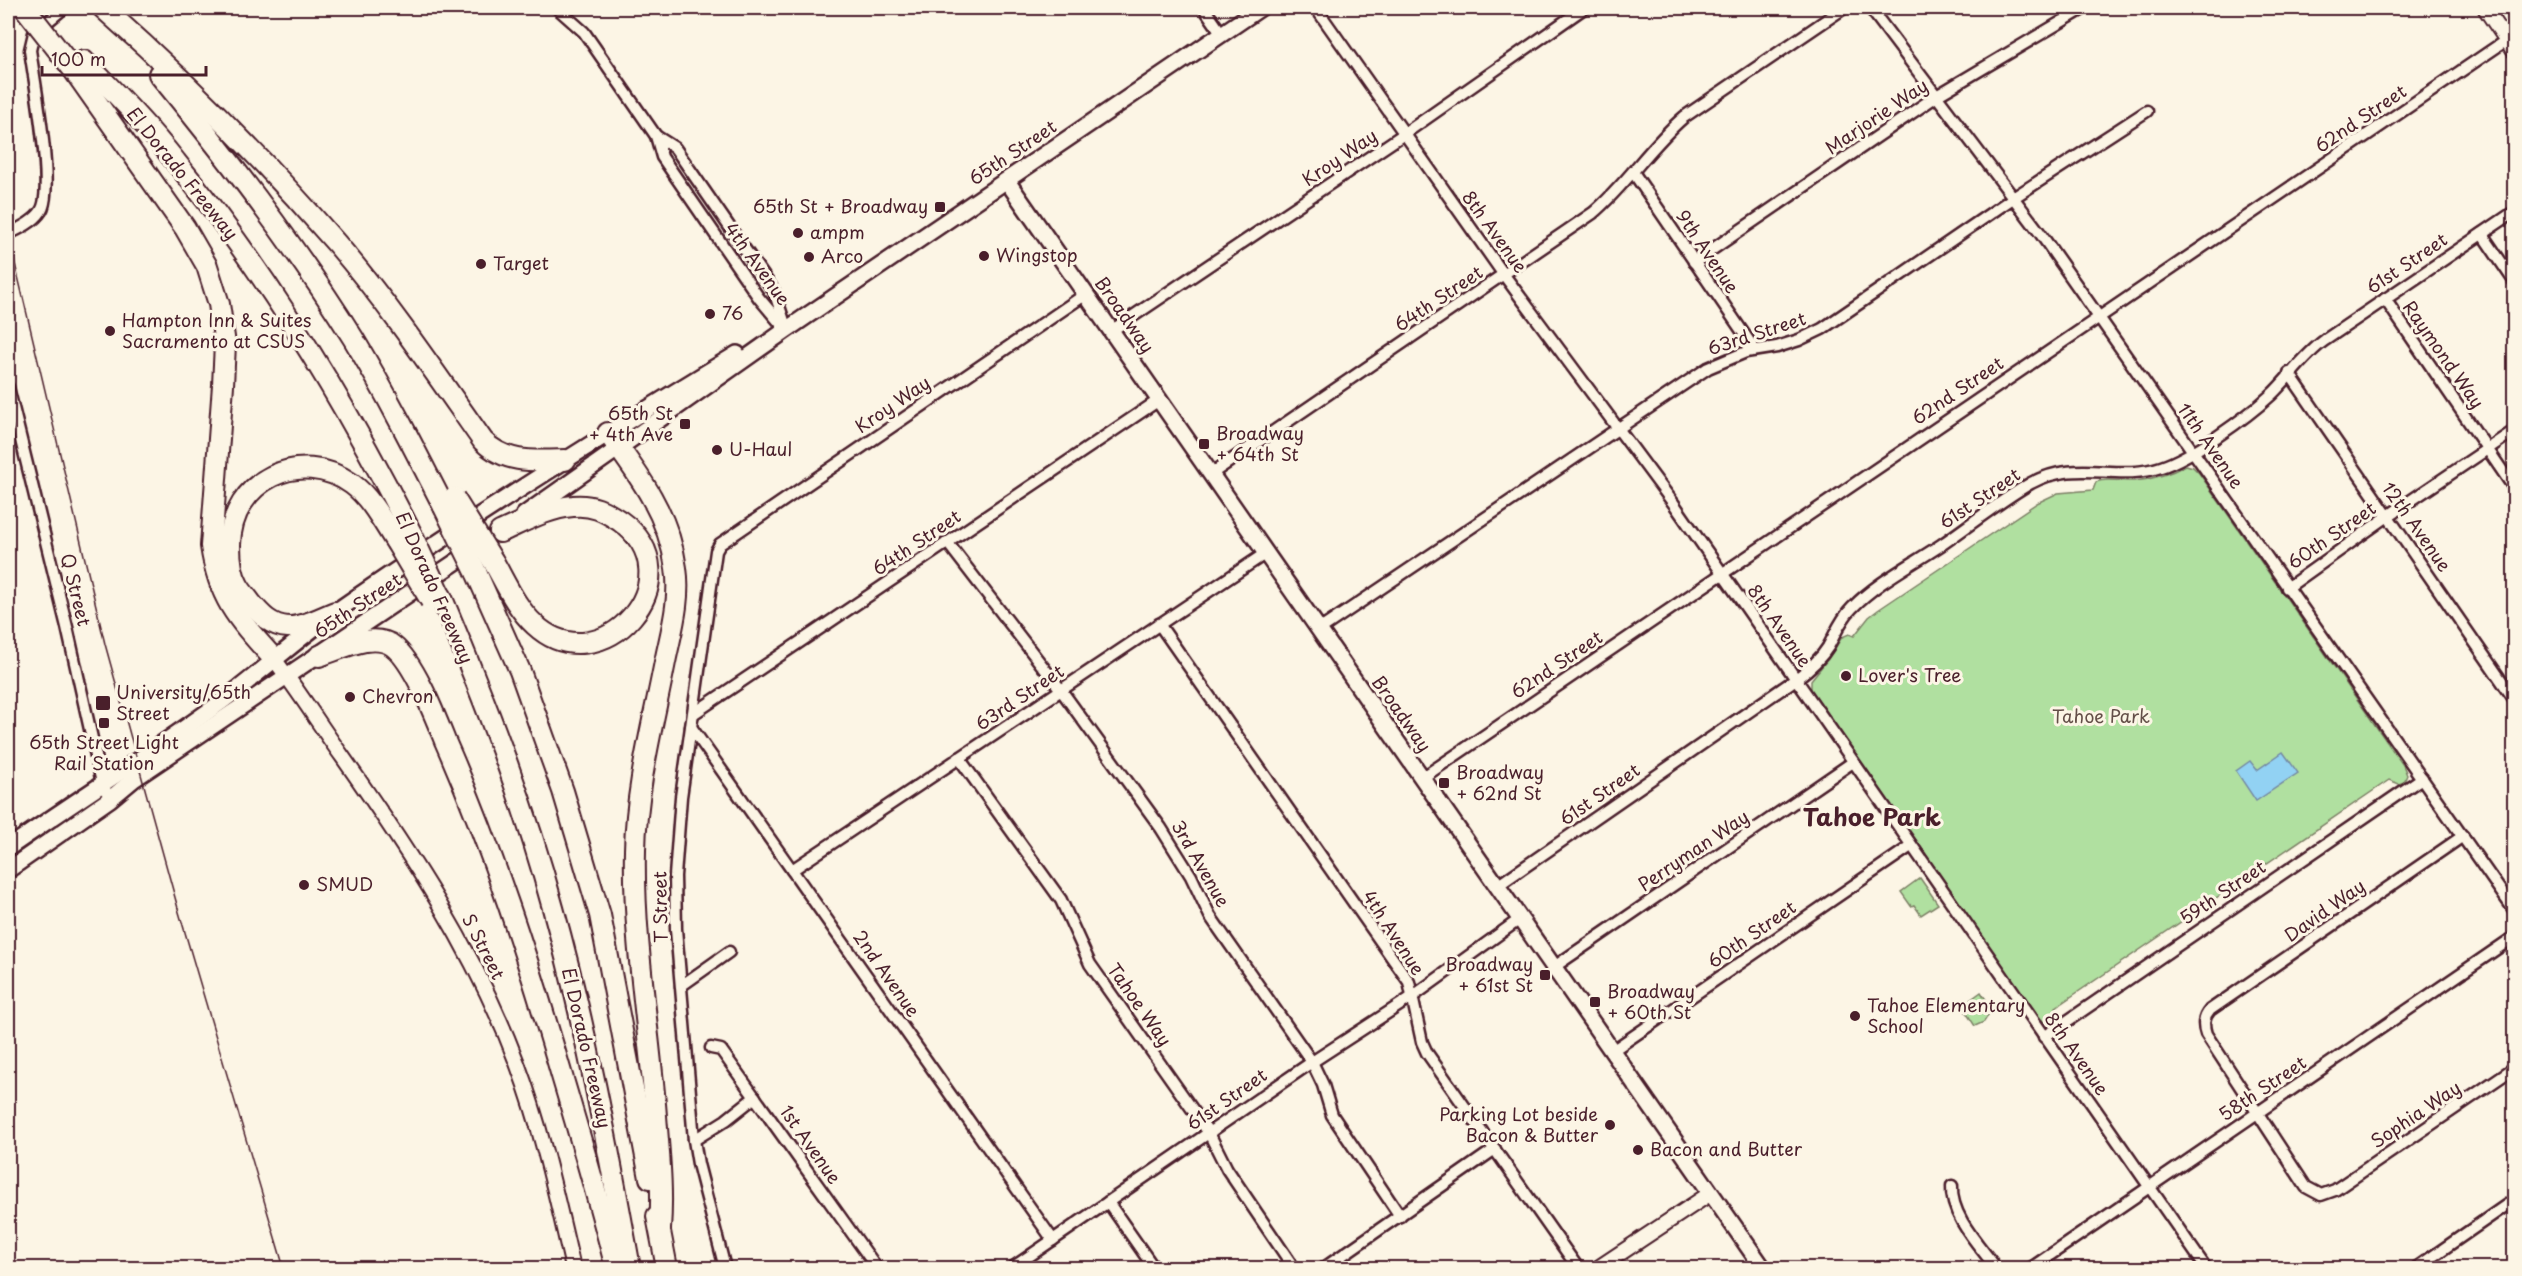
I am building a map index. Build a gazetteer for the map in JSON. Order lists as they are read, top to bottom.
{
  "streets": {
    "highway": ["El Dorado Freeway"],
    "main road": ["65th Street", "Broadway"],
    "street": [
      "Marjorie Way",
      "62nd Street",
      "Kroy Way",
      "8th Avenue",
      "9th Avenue",
      "4th Avenue",
      "61st Street",
      "64th Street",
      "63rd Street",
      "Raymond Way",
      "11th Avenue",
      "12th Avenue",
      "60th Street",
      "Q Street",
      "Perryman Way",
      "3rd Avenue",
      "59th Street",
      "T Street",
      "David Way",
      "S Street",
      "2nd Avenue",
      "Tahoe Way",
      "58th Street",
      "Sophia Way",
      "1st Avenue"
    ]
  },
  "crossings": [
    ["Marjorie Way", "9th Avenue"],
    ["Marjorie Way", "11th Avenue"],
    ["62nd Street", "8th Avenue"],
    ["62nd Street", "Broadway"],
    ["62nd Street", "11th Avenue"],
    ["65th Street", "4th Avenue"],
    ["65th Street", "Broadway"],
    ["65th Street", "Q Street"],
    ["65th Street", "S Street"],
    ["Kroy Way", "8th Avenue"],
    ["Kroy Way", "Broadway"],
    ["Kroy Way", "T Street"],
    ["8th Avenue", "61st Street"],
    ["8th Avenue", "64th Street"],
    ["8th Avenue", "63rd Street"],
    ["8th Avenue", "60th Street"],
    ["8th Avenue", "Perryman Way"],
    ["8th Avenue", "59th Street"],
    ["8th Avenue", "58th Street"],
    ["9th Avenue", "64th Street"],
    ["9th Avenue", "63rd Street"],
    ["4th Avenue", "61st Street"],
    ["4th Avenue", "63rd Street"],
    ["61st Street", "Broadway"],
    ["61st Street", "Raymond Way"],
    ["61st Street", "11th Avenue"],
    ["61st Street", "12th Avenue"],
    ["61st Street", "3rd Avenue"],
    ["61st Street", "2nd Avenue"],
    ["61st Street", "Tahoe Way"],
    ["64th Street", "Broadway"],
    ["64th Street", "3rd Avenue"],
    ["64th Street", "T Street"],
    ["Broadway", "63rd Street"],
    ["Broadway", "60th Street"],
    ["Broadway", "Perryman Way"],
    ["63rd Street", "11th Avenue"],
    ["63rd Street", "3rd Avenue"],
    ["63rd Street", "2nd Avenue"],
    ["63rd Street", "Tahoe Way"],
    ["Raymond Way", "60th Street"],
    ["11th Avenue", "60th Street"],
    ["11th Avenue", "59th Street"],
    ["11th Avenue", "David Way"],
    ["12th Avenue", "60th Street"],
    ["T Street", "2nd Avenue"],
    ["David Way", "58th Street"],
    ["David Way", "Sophia Way"],
    ["58th Street", "Sophia Way"]
  ],
  "districts": ["Tahoe Park"],
  "parks": ["Tahoe Park"],
  "places": {
    "transit": [
      "65th St + Broadway",
      "65th St + 4th Ave",
      "Broadway + 64th St",
      "University/65th Street",
      "65th Street Light Rail Station",
      "Broadway + 62nd St",
      "Broadway + 61st St",
      "Broadway + 60th St"
    ],
    "other": [
      "ampm",
      "Wingstop",
      "Arco",
      "Target",
      "76",
      "Hampton Inn & Suites Sacramento at CSUS",
      "U-Haul",
      "Lover's Tree",
      "Chevron",
      "SMUD",
      "Tahoe Elementary School",
      "Parking Lot beside Bacon & Butter",
      "Bacon and Butter"
    ]
  },
  "scale_bar": "100 m"
}
